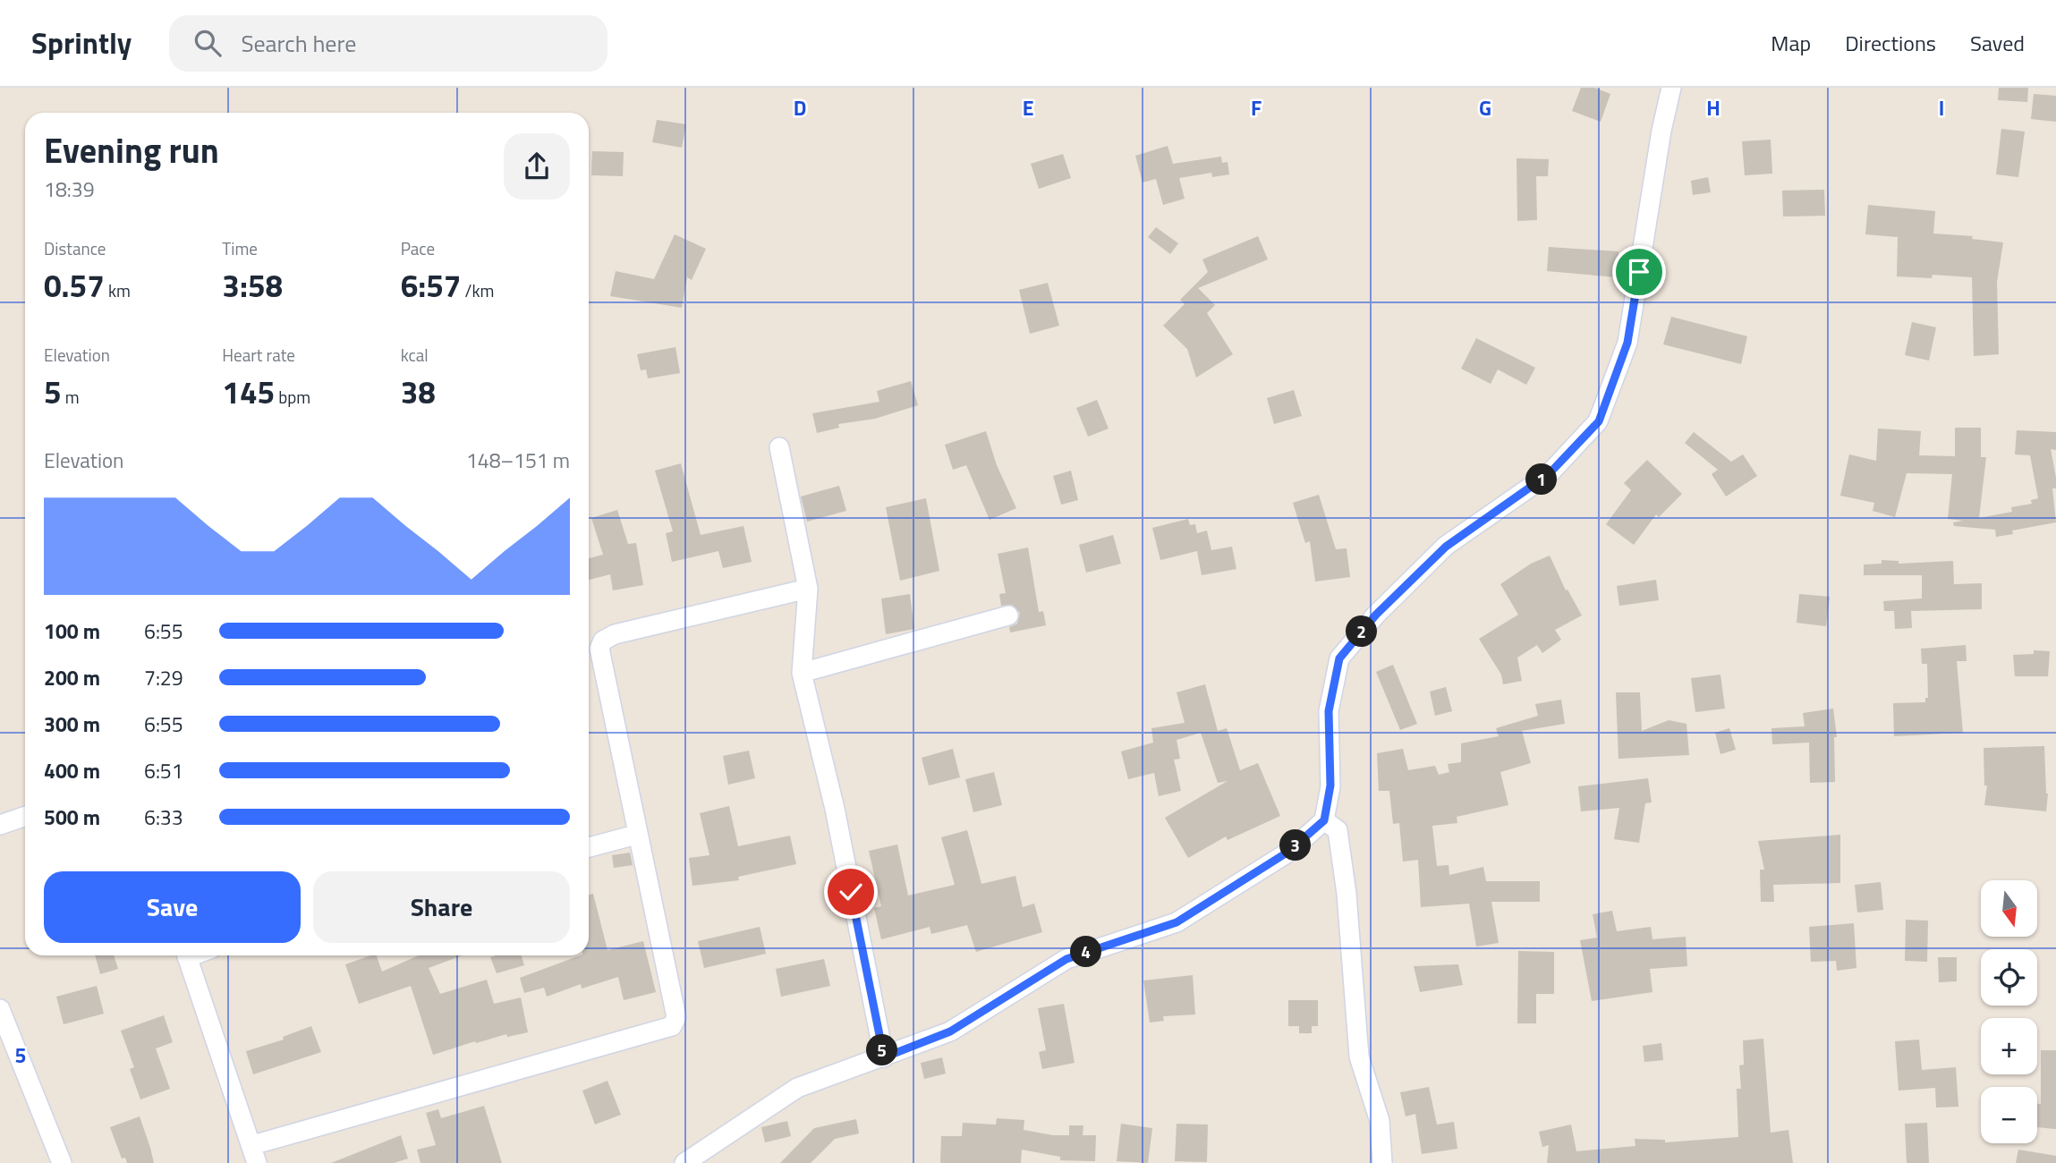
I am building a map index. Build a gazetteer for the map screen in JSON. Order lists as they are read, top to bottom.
{
  "north": "bottom",
  "page": {
    "header": "Sprintly",
    "search": "Search here",
    "nav": ["Map", "Directions", "Saved"],
    "heading": ["Evening run", "18:39"],
    "stats": [
      ["Distance", "0.57 km"],
      ["Time", "3:58"],
      ["Pace", "6:57 /km"],
      ["Elevation", "5 m"],
      ["Heart rate", "145 bpm"],
      ["kcal", "38"]
    ],
    "chart": ["Elevation", "148–151 m"],
    "pins": [
      "1",
      "2",
      "3",
      "4",
      "5"
    ],
    "list": [
      {
        "name": "100 m",
        "note": "6:55"
      },
      {
        "name": "200 m",
        "note": "7:29"
      },
      {
        "name": "300 m",
        "note": "6:55"
      },
      {
        "name": "400 m",
        "note": "6:51"
      },
      {
        "name": "500 m",
        "note": "6:33"
      }
    ],
    "buttons": ["Save", "Share"],
    "map_buttons": ["+", "−"]
  },
  "grid": {
    "columns": [
      "D",
      "E",
      "F",
      "G",
      "H",
      "I"
    ],
    "rows": ["5"]
  }
}
